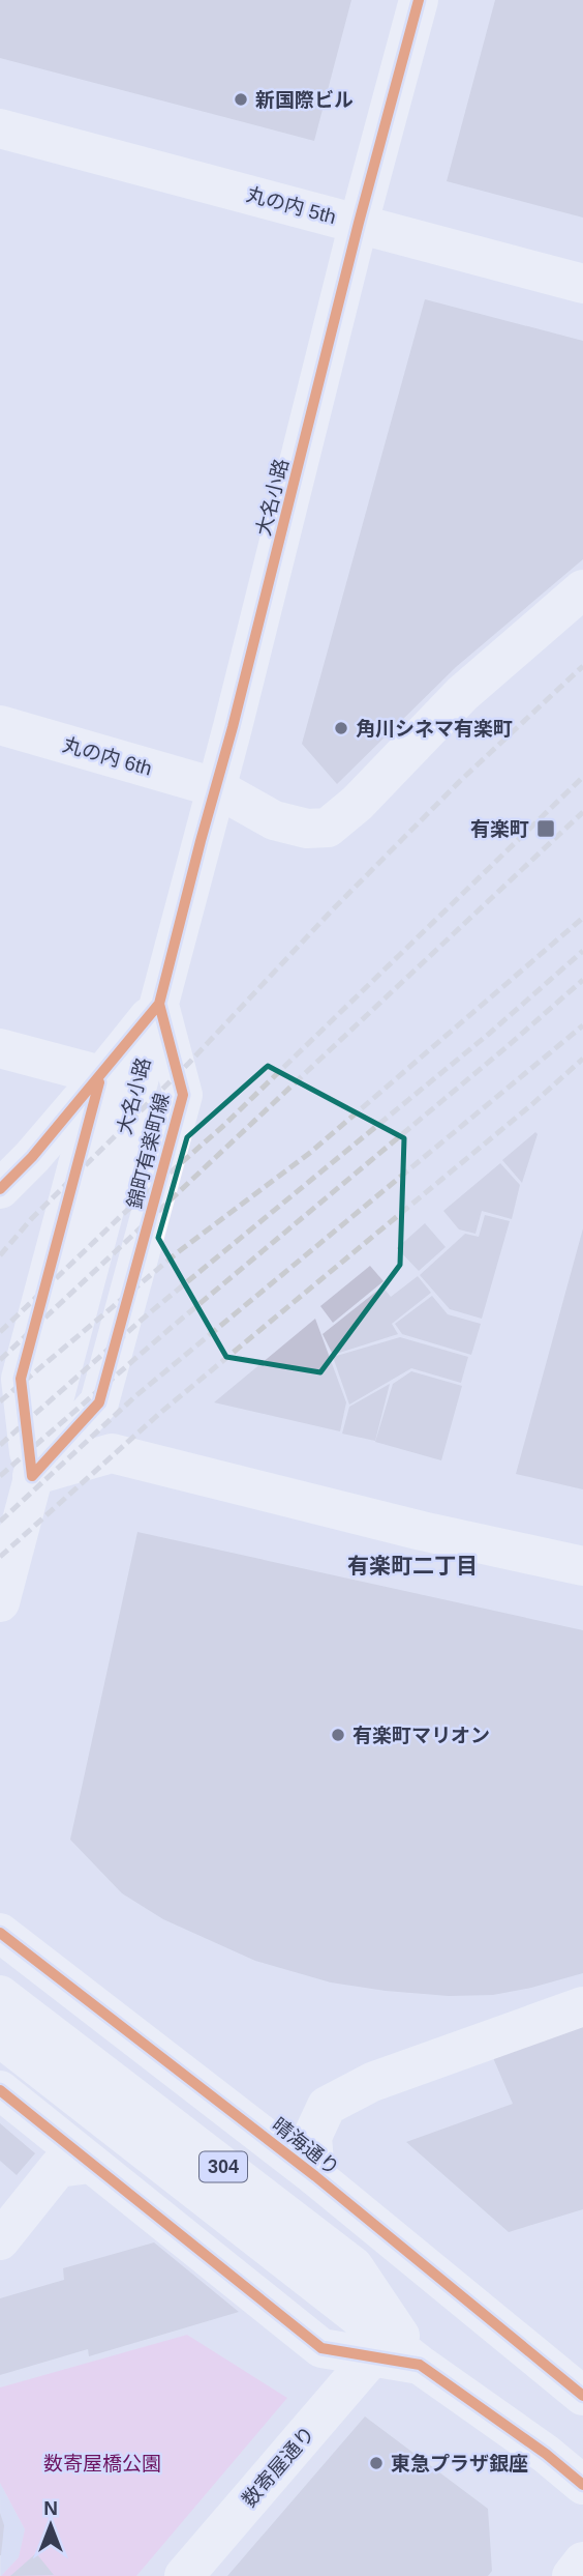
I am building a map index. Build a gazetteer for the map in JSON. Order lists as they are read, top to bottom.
{
  "streets": {
    "main road": [
      "丸の内 5th",
      "大名小路",
      "丸の内 6th",
      "錦町有楽町線",
      "晴海通り",
      "304",
      "数寄屋通り"
    ]
  },
  "crossings": [
    ["丸の内 5th", "大名小路"],
    ["大名小路", "丸の内 6th"],
    ["大名小路", "錦町有楽町線"],
    ["304", "数寄屋通り"]
  ],
  "districts": ["有楽町二丁目"],
  "parks": ["数寄屋橋公園"],
  "places": {
    "other": [
      "新国際ビル",
      "角川シネマ有楽町",
      "有楽町マリオン",
      "東急プラザ銀座"
    ],
    "transit": ["有楽町"]
  },
  "north": "top"
}
